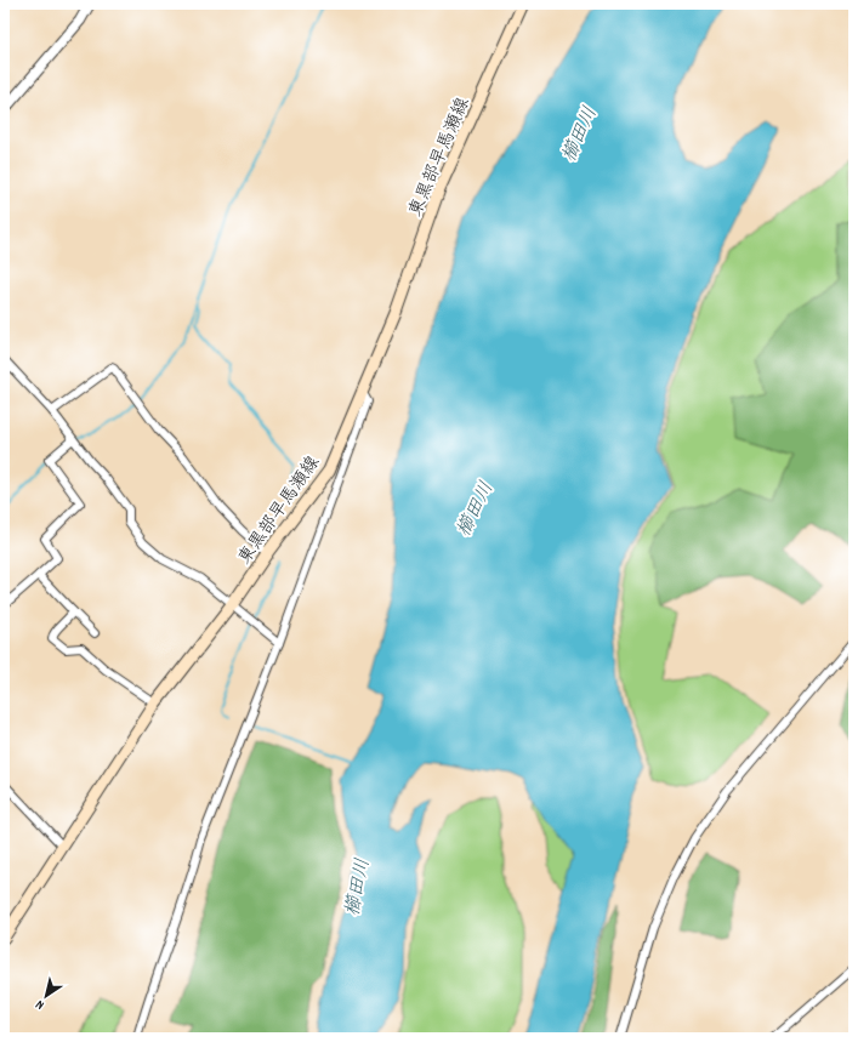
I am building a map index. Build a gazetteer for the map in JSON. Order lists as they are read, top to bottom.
{
  "streets": {
    "main road": ["東黒部早馬瀬線"]
  },
  "water": ["櫛田川"],
  "north": "bottom left"
}
